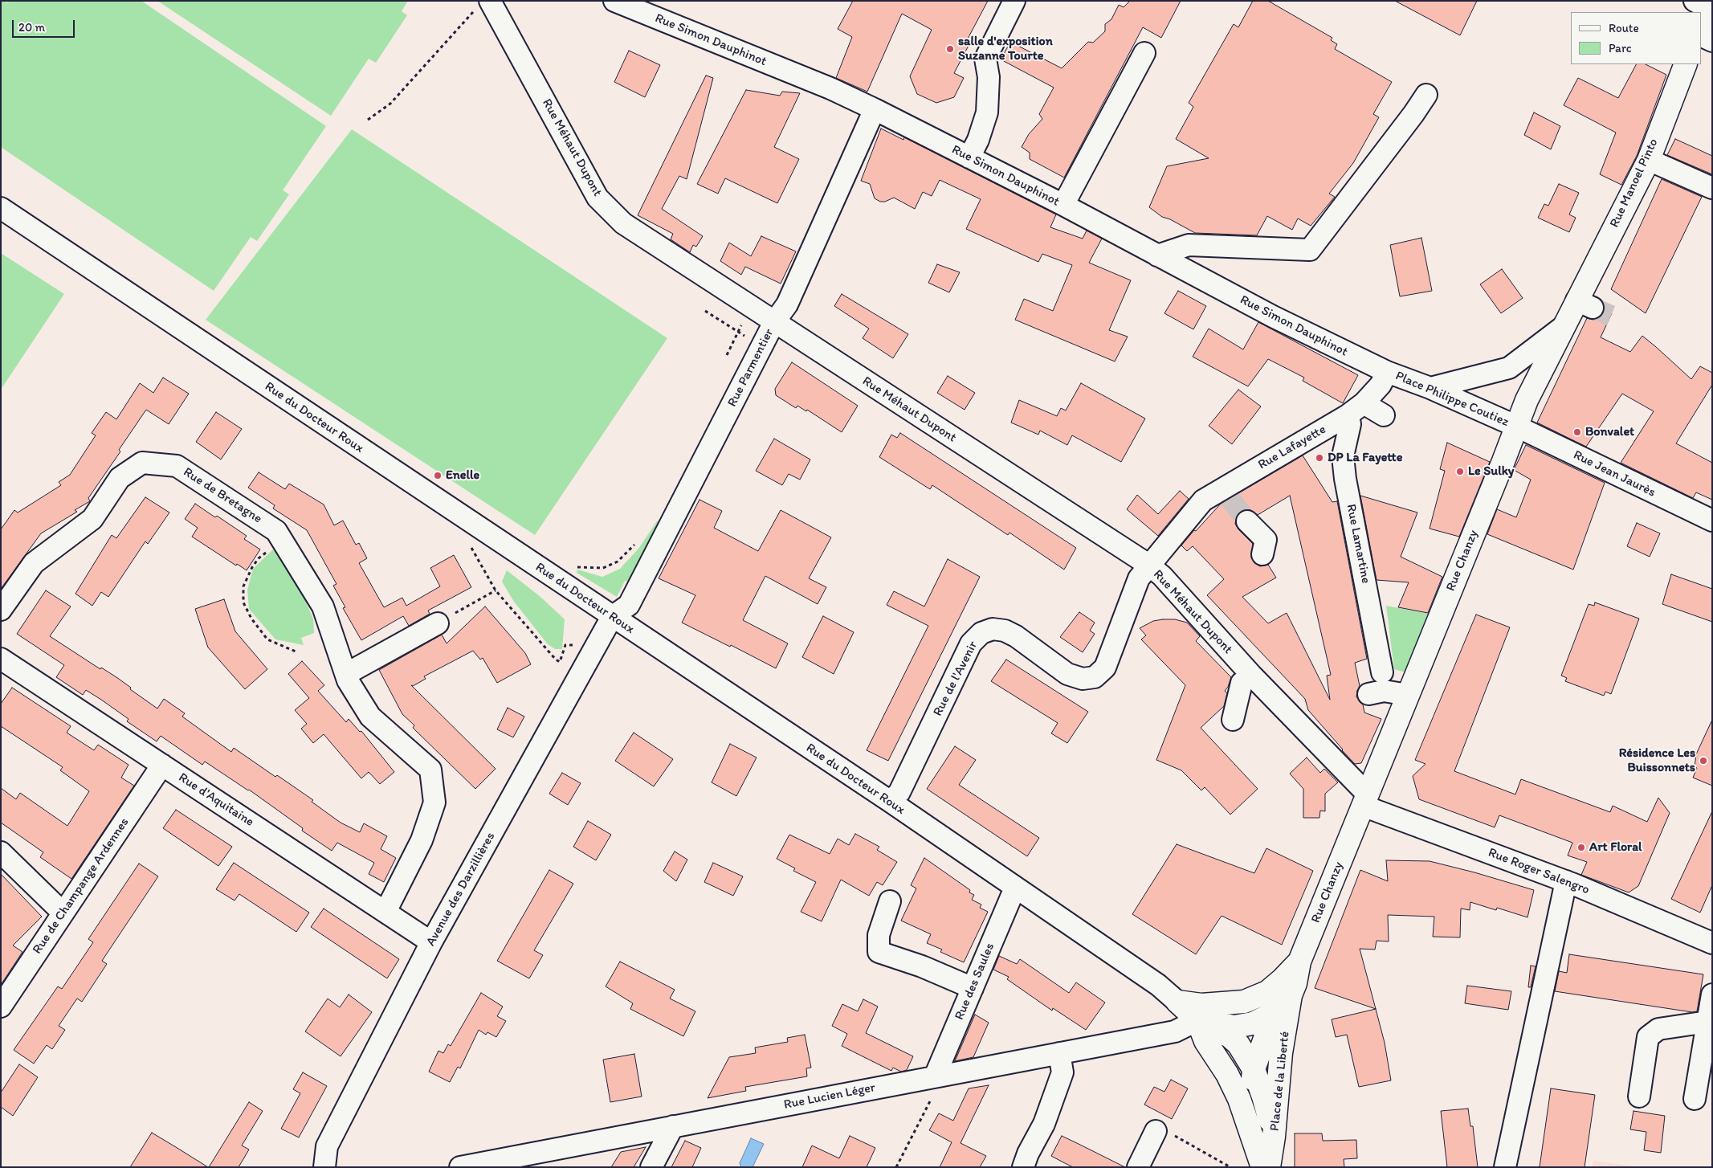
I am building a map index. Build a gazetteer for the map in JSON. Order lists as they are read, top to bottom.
{
  "streets": {
    "main road": ["Rue Manoel Pinto", "Rue Chanzy", "Place de la Liberté"],
    "street": [
      "Rue Simon Dauphinot",
      "Rue Méhaut Dupont",
      "Rue Parmentier",
      "Place Philippe Coutiez",
      "Rue du Docteur Roux",
      "Rue Lafayette",
      "Rue Jean Jaurès",
      "Rue de Bretagne",
      "Rue Lamartine",
      "Rue de l'Avenir",
      "Rue d'Aquitaine",
      "Rue Roger Salengro",
      "Rue de Champange Ardennes",
      "Avenue des Darzillières",
      "Rue des Saules",
      "Rue Lucien Léger"
    ]
  },
  "crossings": [
    ["Rue Simon Dauphinot", "Rue Parmentier"],
    ["Rue Simon Dauphinot", "Place Philippe Coutiez"],
    ["Rue Simon Dauphinot", "Rue Lafayette"],
    ["Rue Méhaut Dupont", "Rue Parmentier"],
    ["Rue Méhaut Dupont", "Rue Lafayette"],
    ["Rue Méhaut Dupont", "Rue Chanzy"],
    ["Rue Méhaut Dupont", "Rue de l'Avenir"],
    ["Rue Méhaut Dupont", "Rue Roger Salengro"],
    ["Rue Manoel Pinto", "Place Philippe Coutiez"],
    ["Rue Manoel Pinto", "Rue Jean Jaurès"],
    ["Rue Manoel Pinto", "Rue Chanzy"],
    ["Rue Parmentier", "Rue du Docteur Roux"],
    ["Rue Parmentier", "Avenue des Darzillières"],
    ["Place Philippe Coutiez", "Rue Lafayette"],
    ["Place Philippe Coutiez", "Rue Jean Jaurès"],
    ["Place Philippe Coutiez", "Rue Chanzy"],
    ["Rue du Docteur Roux", "Rue de l'Avenir"],
    ["Rue du Docteur Roux", "Avenue des Darzillières"],
    ["Rue du Docteur Roux", "Rue des Saules"],
    ["Rue du Docteur Roux", "Place de la Liberté"],
    ["Rue Lafayette", "Rue Lamartine"],
    ["Rue Lafayette", "Rue de l'Avenir"],
    ["Rue Jean Jaurès", "Rue Chanzy"],
    ["Rue de Bretagne", "Rue d'Aquitaine"],
    ["Rue Chanzy", "Rue Roger Salengro"],
    ["Rue Chanzy", "Place de la Liberté"],
    ["Rue d'Aquitaine", "Rue de Champange Ardennes"],
    ["Rue d'Aquitaine", "Avenue des Darzillières"],
    ["Rue des Saules", "Rue Lucien Léger"],
    ["Place de la Liberté", "Rue Lucien Léger"]
  ],
  "places": [
    "salle d'exposition Suzanne Tourte",
    "Bonvalet",
    "DP La Fayette",
    "Le Sulky",
    "Enelle",
    "Résidence Les Buissonnets",
    "Art Floral"
  ],
  "legend": ["Route", "Parc"],
  "scale_bar": "20 m"
}
